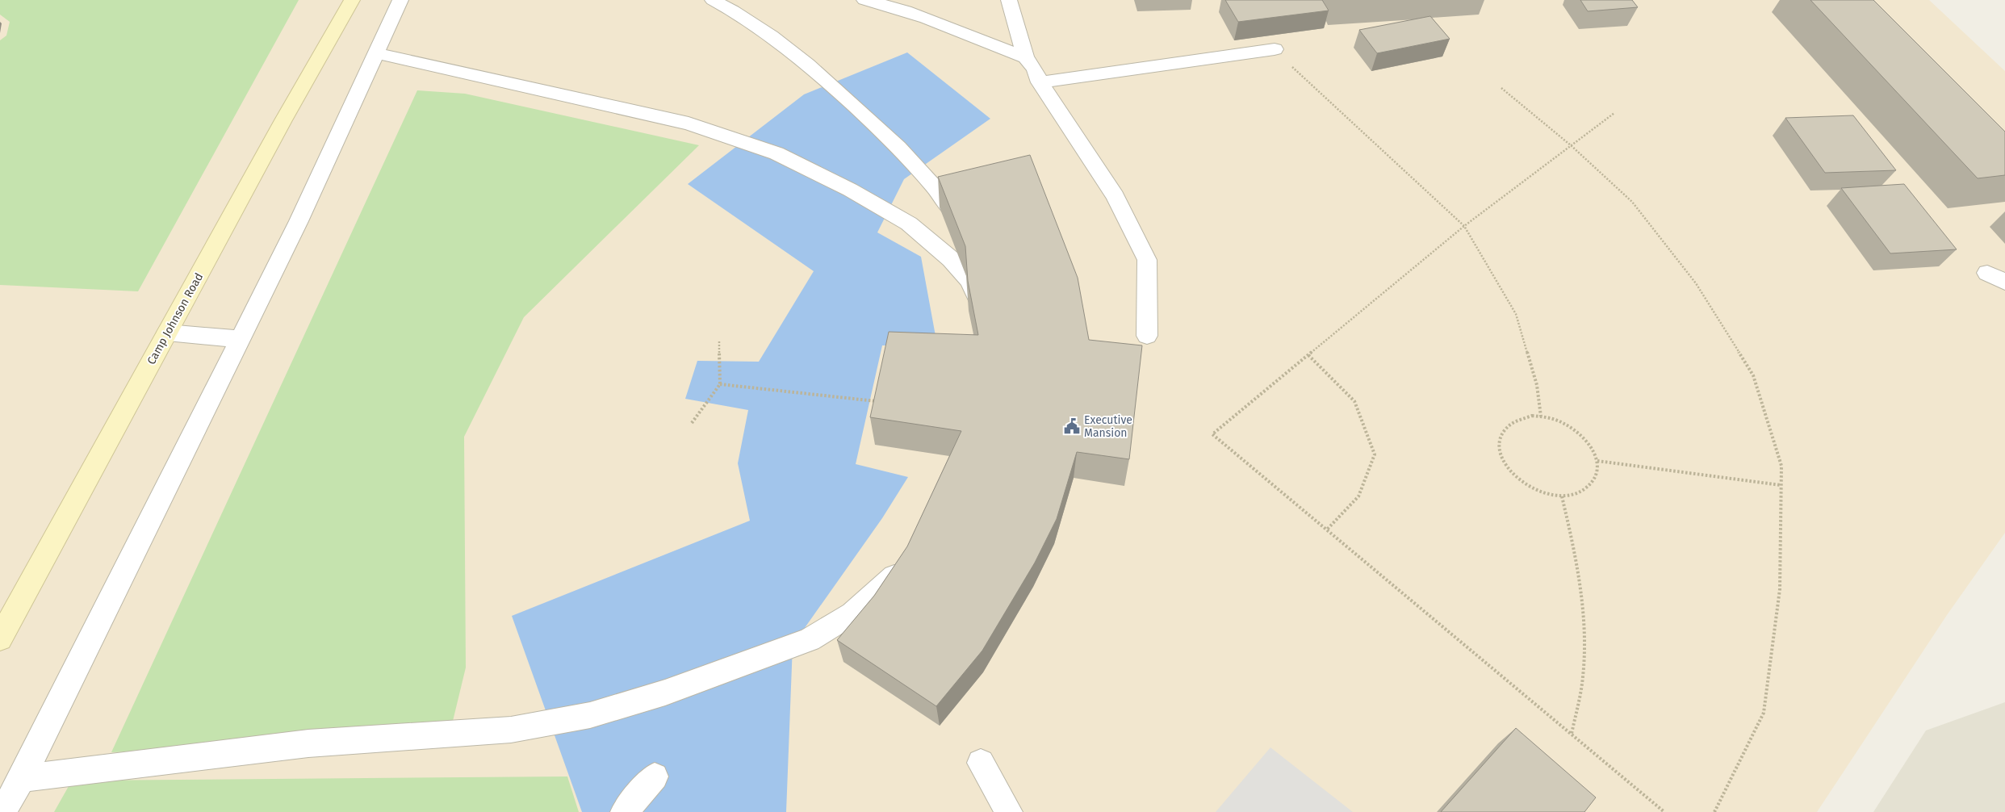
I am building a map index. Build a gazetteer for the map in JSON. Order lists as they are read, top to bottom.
{
  "streets": {
    "main road": ["Camp Johnson Road"]
  },
  "places": {
    "public building": ["Executive Mansion"]
  }
}
